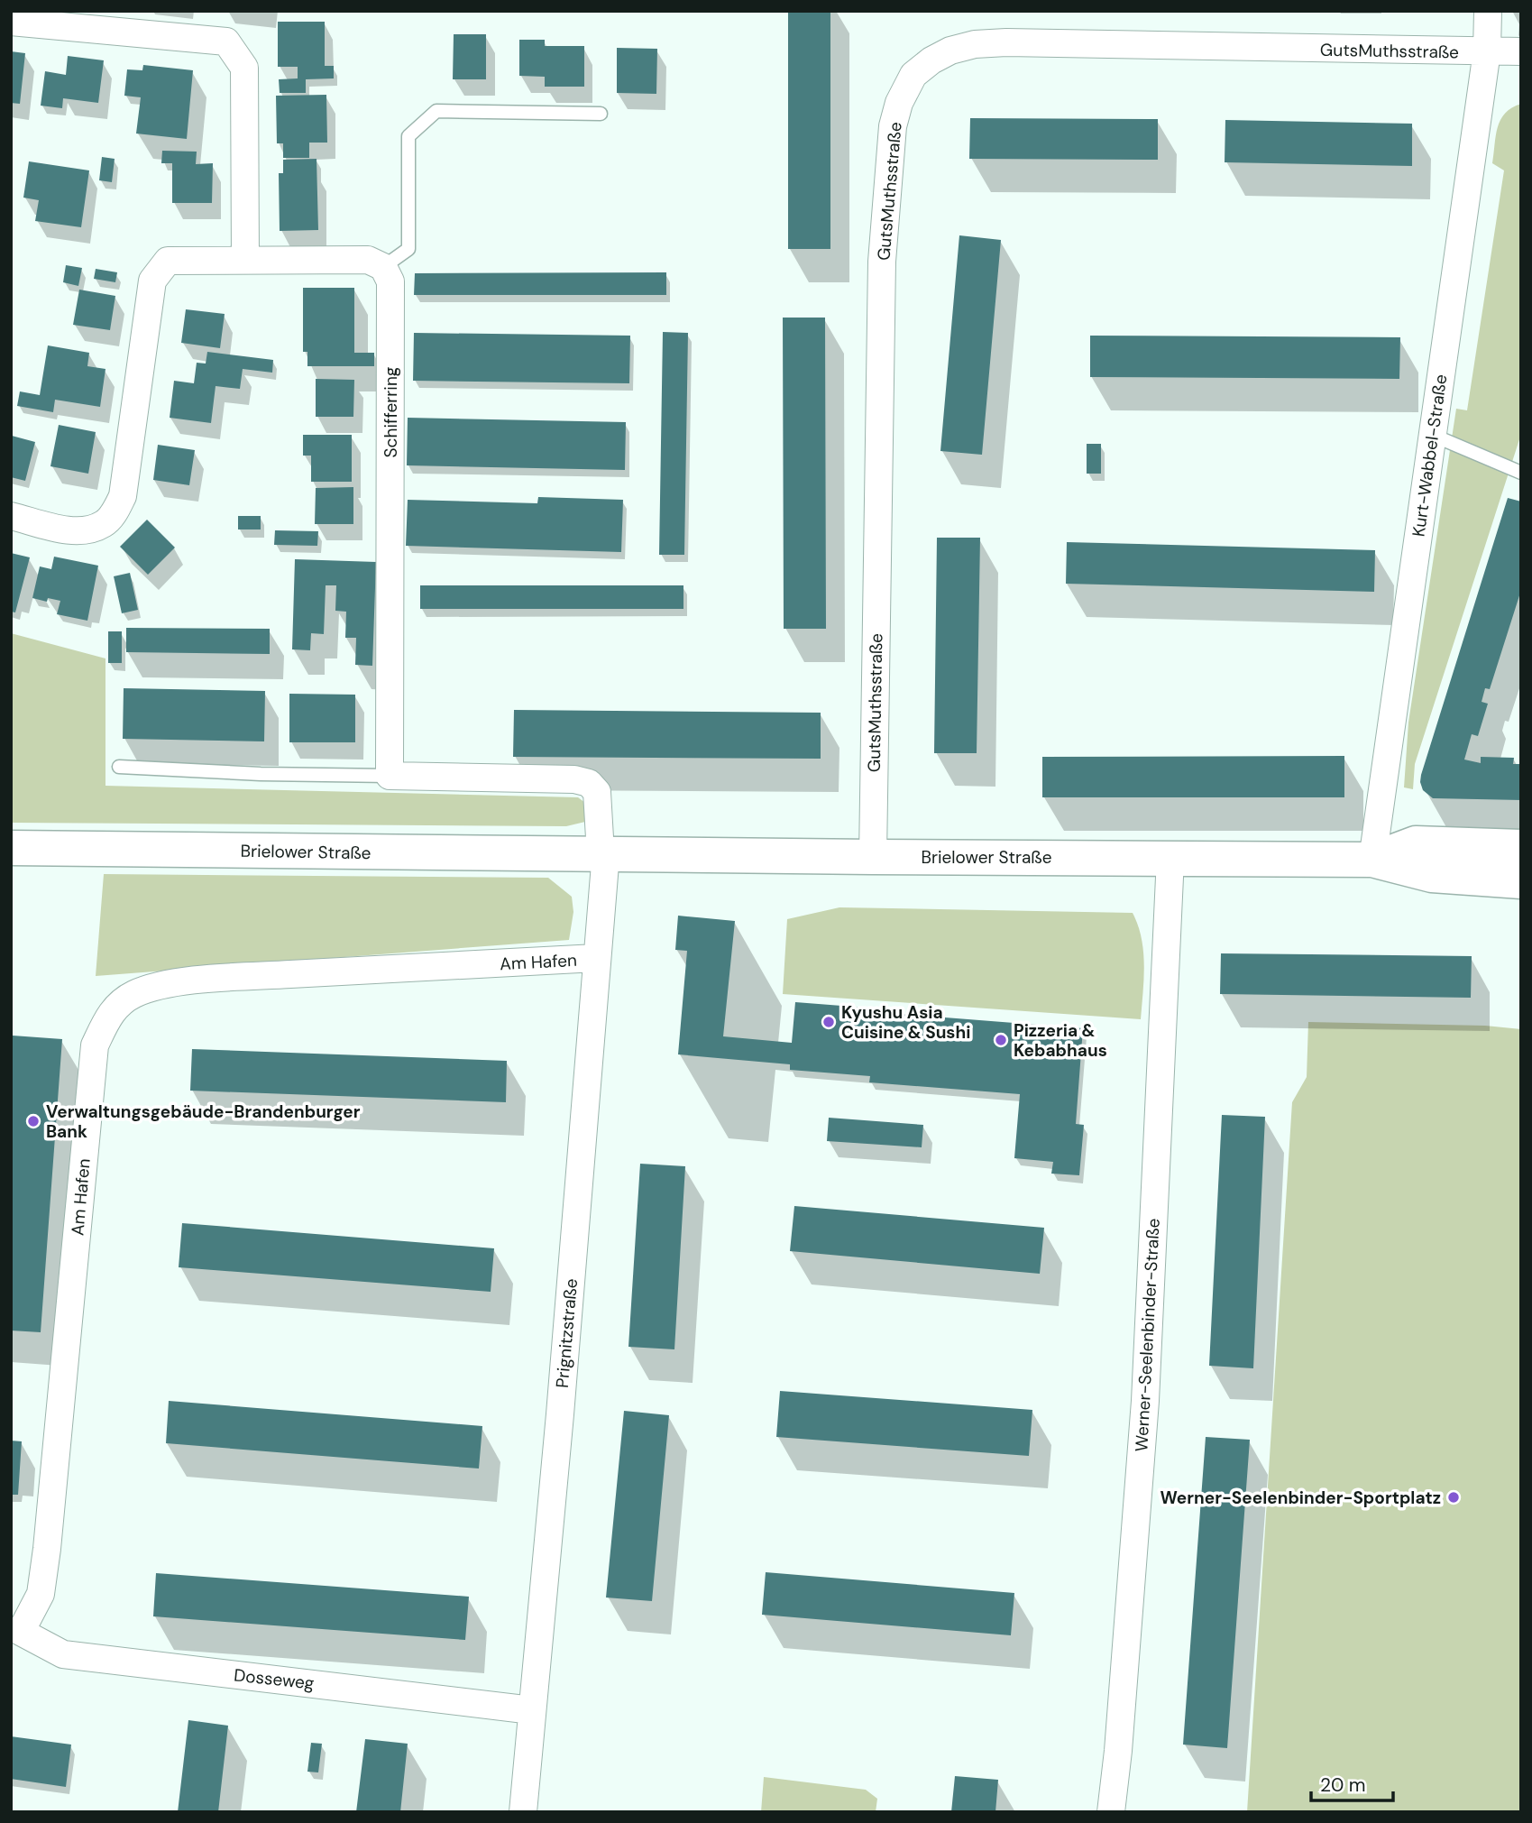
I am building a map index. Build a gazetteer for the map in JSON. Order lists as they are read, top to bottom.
{
  "streets": {
    "main road": ["Brielower Straße"],
    "street": [
      "GutsMuthsstraße",
      "Schifferring",
      "Kurt-Wabbel-Straße",
      "Am Hafen",
      "Prignitzstraße",
      "Werner-Seelenbinder-Straße",
      "Dosseweg"
    ]
  },
  "crossings": [
    ["GutsMuthsstraße", "Kurt-Wabbel-Straße"],
    ["GutsMuthsstraße", "Brielower Straße"],
    ["Kurt-Wabbel-Straße", "Brielower Straße"],
    ["Brielower Straße", "Prignitzstraße"],
    ["Brielower Straße", "Werner-Seelenbinder-Straße"],
    ["Am Hafen", "Prignitzstraße"],
    ["Am Hafen", "Dosseweg"],
    ["Prignitzstraße", "Dosseweg"]
  ],
  "places": [
    "Kyushu Asia Cuisine & Sushi",
    "Pizzeria & Kebabhaus",
    "Verwaltungsgebäude-Brandenburger Bank",
    "Werner-Seelenbinder-Sportplatz"
  ],
  "scale_bar": "20 m"
}
